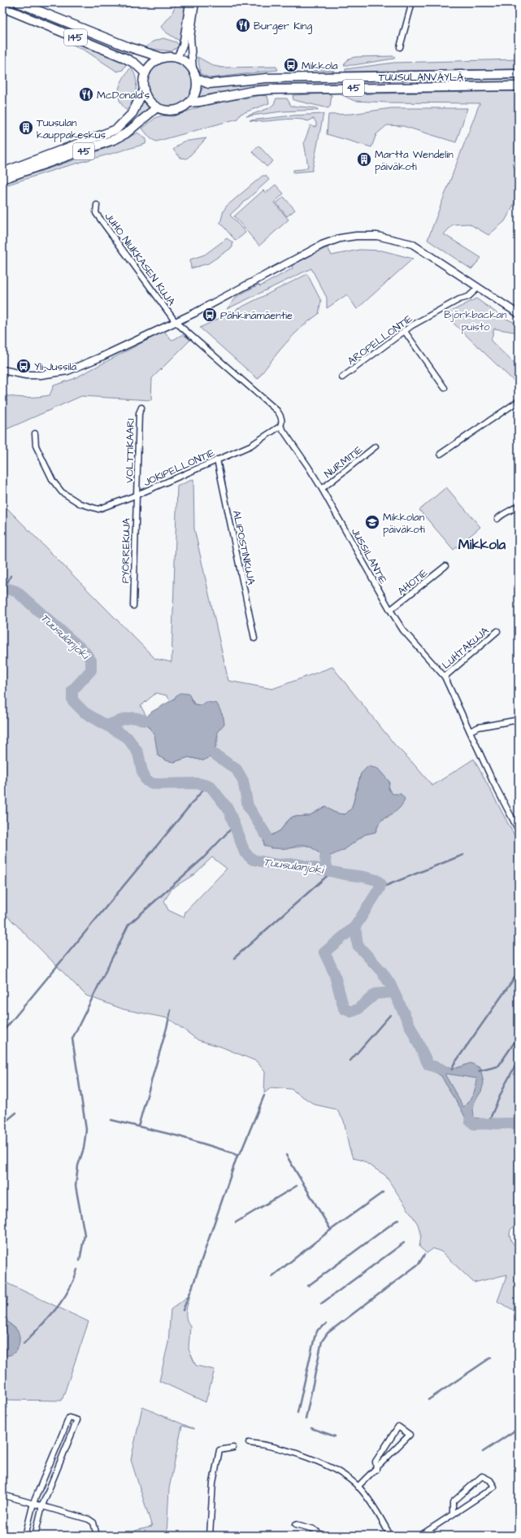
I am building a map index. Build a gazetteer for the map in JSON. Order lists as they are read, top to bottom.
{
  "streets": {
    "main road": ["145", "TUUSULANVÄYLÄ", "45"],
    "street": [
      "JUHO NIUKKASEN KUJA",
      "AROPELLONTIE",
      "VOLTTIKAARI",
      "NURMITIE",
      "JOKIPELLONTIE",
      "ALIPOSTINKUJA",
      "PYÖRREKUJA",
      "JUSSILANTIE",
      "AHOTIE",
      "LUHTAKUJA"
    ]
  },
  "crossings": [
    ["145", "TUUSULANVÄYLÄ"],
    ["145", "45"],
    ["TUUSULANVÄYLÄ", "45"],
    ["JUHO NIUKKASEN KUJA", "JUSSILANTIE"],
    ["VOLTTIKAARI", "JOKIPELLONTIE"],
    ["VOLTTIKAARI", "PYÖRREKUJA"],
    ["NURMITIE", "JUSSILANTIE"],
    ["JOKIPELLONTIE", "ALIPOSTINKUJA"],
    ["JOKIPELLONTIE", "PYÖRREKUJA"],
    ["JOKIPELLONTIE", "JUSSILANTIE"],
    ["JUSSILANTIE", "AHOTIE"],
    ["JUSSILANTIE", "LUHTAKUJA"]
  ],
  "districts": ["Mikkola"],
  "water": ["Tuusulanjoki"],
  "parks": ["Björkbackan puisto"],
  "places": {
    "restaurant": ["Burger King", "McDonald's"],
    "bus stop": ["Mikkola", "Pähkinämäentie", "Yli-Jussila"],
    "building": ["Tuusulan kauppakeskus", "Martta Wendelin päiväkoti"],
    "school or university": ["Mikkolan päiväkoti"]
  }
}
